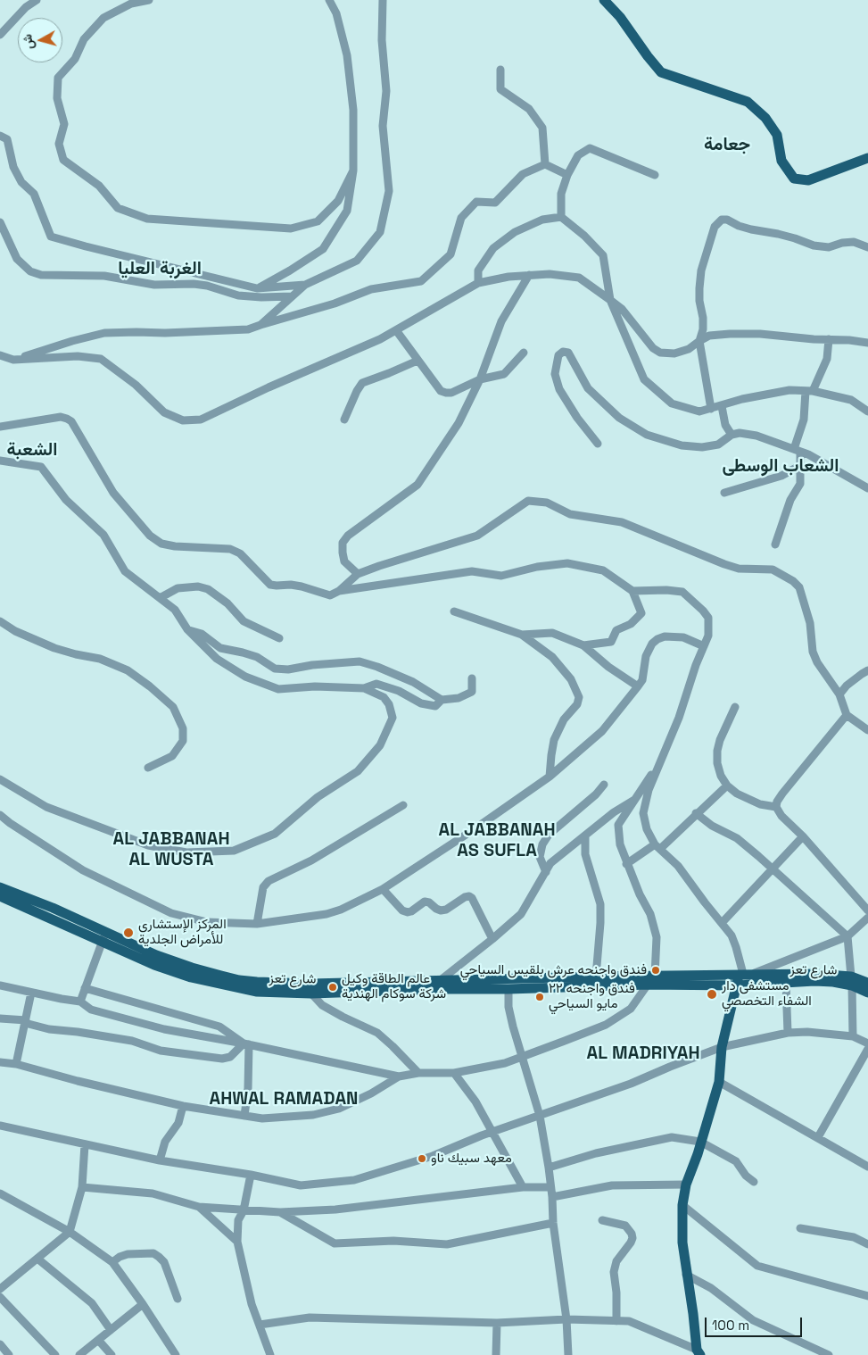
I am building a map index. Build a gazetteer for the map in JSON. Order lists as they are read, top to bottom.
{
  "streets": {
    "main road": ["شارع تعز"]
  },
  "districts": [
    "جعامة",
    "الغربة العليا",
    "الشعبة",
    "الشعاب الوسطى",
    "AL JABBANAH AS SUFLA",
    "AL JABBANAH AL WUSTA",
    "AL MADRIYAH",
    "AHWAL RAMADAN"
  ],
  "places": [
    "المركز الإستشاري للأمراض الجلدية",
    "فندق واجنحه عرش بلقيس السياحي",
    "عالم الطاقة وكيل شركة سوكام الهندية",
    "مستشفى دار الشفاء التخصصي",
    "فندق واجنحه ٢٢ مايو السياحي",
    "معهد سبيك ناو"
  ],
  "scale_bar": "100 m",
  "north": "left"
}
